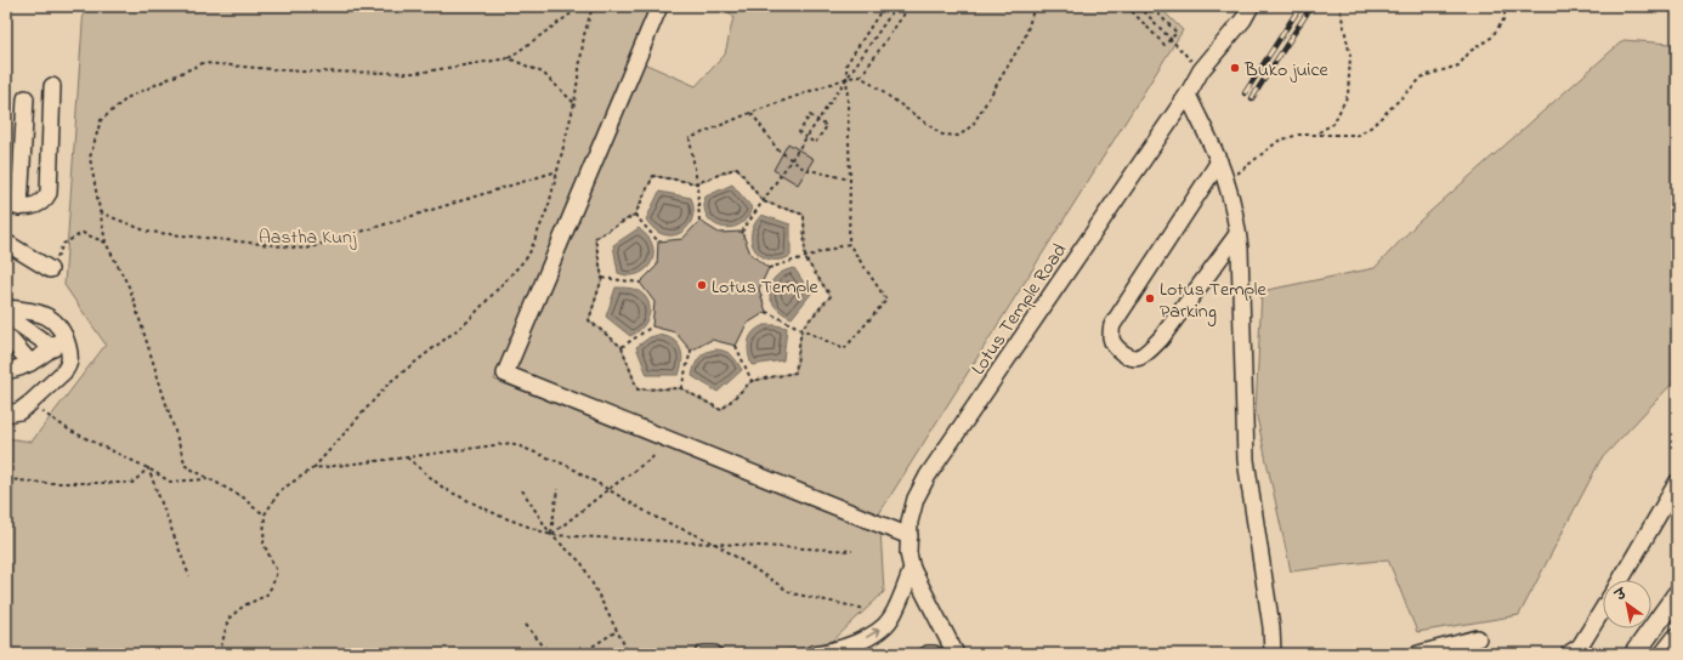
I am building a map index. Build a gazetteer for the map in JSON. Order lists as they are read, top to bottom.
{
  "streets": {
    "street": ["Lotus Temple Road"]
  },
  "parks": ["Aastha Kunj"],
  "places": ["Buko juice", "Lotus Temple", "Lotus Temple Parking"],
  "north": "top left"
}
